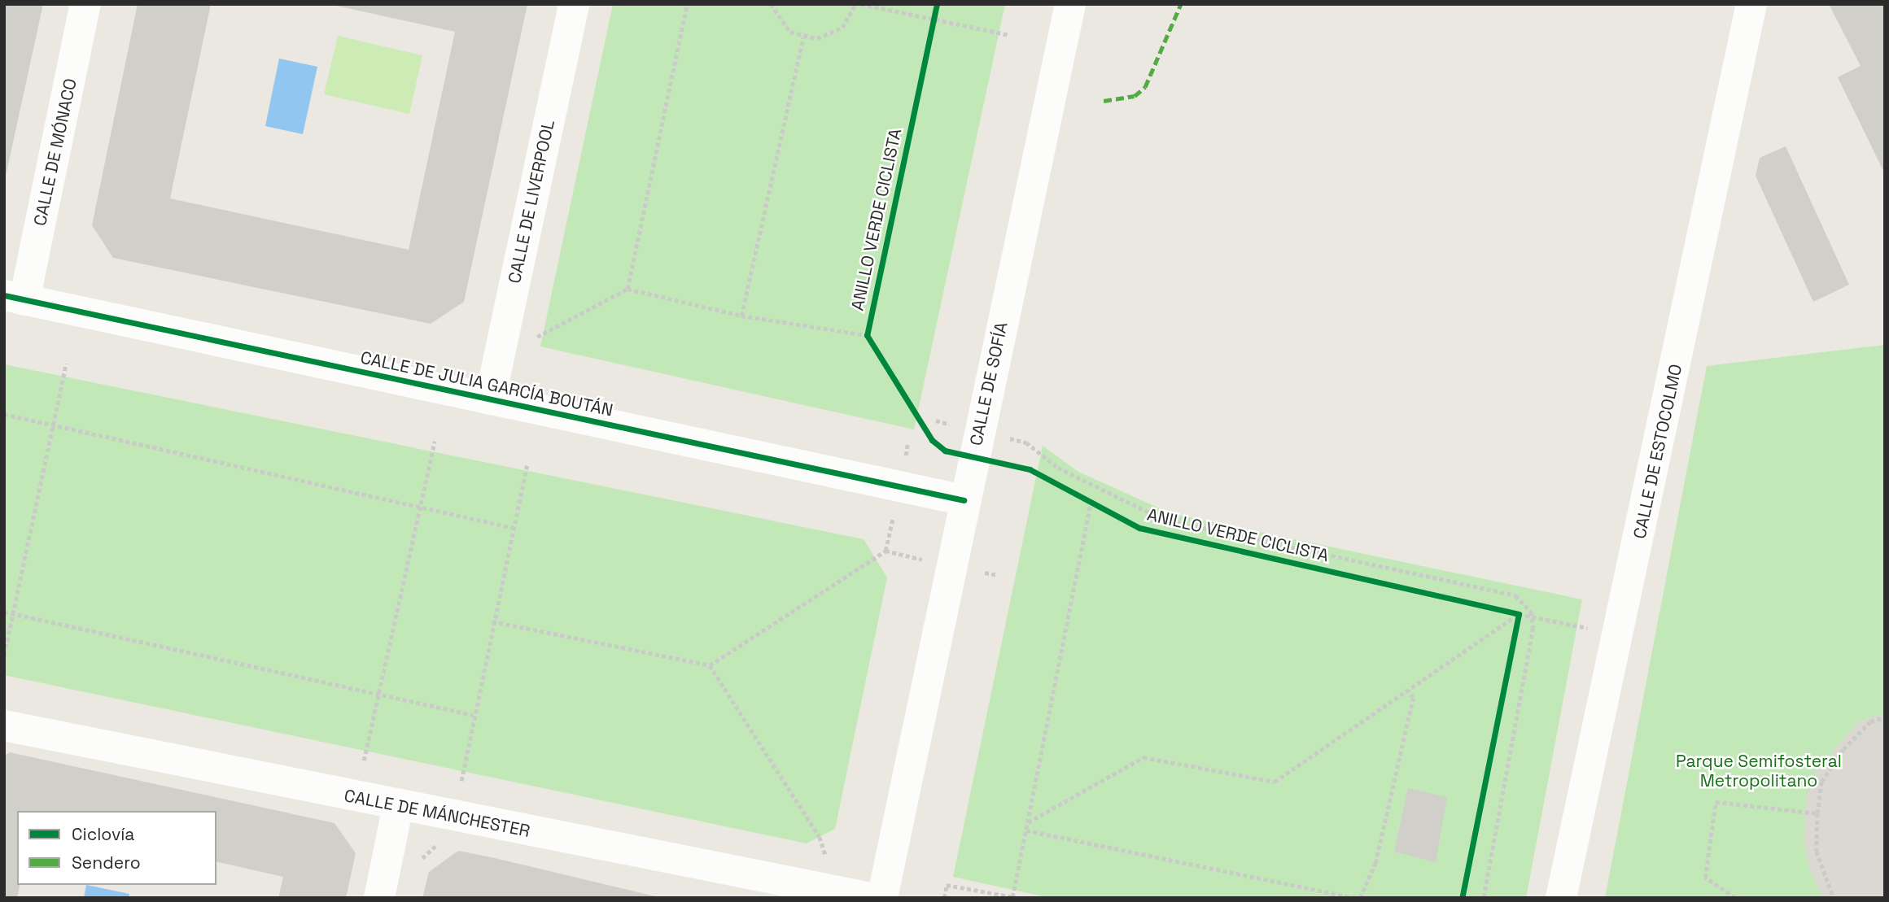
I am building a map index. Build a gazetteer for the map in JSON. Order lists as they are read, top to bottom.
{
  "streets": {
    "street": [
      "CALLE DE MÓNACO",
      "CALLE DE LIVERPOOL",
      "CALLE DE JULIA GARCÍA BOUTÁN",
      "CALLE DE SOFÍA",
      "CALLE DE ESTOCOLMO",
      "CALLE DE MÁNCHESTER"
    ],
    "cycle path": ["ANILLO VERDE CICLISTA"]
  },
  "crossings": [
    ["CALLE DE MÓNACO", "CALLE DE JULIA GARCÍA BOUTÁN"],
    ["CALLE DE LIVERPOOL", "CALLE DE JULIA GARCÍA BOUTÁN"],
    ["CALLE DE JULIA GARCÍA BOUTÁN", "CALLE DE SOFÍA"]
  ],
  "parks": ["Parque Semifosteral Metropolitano"],
  "legend": ["Ciclovía", "Sendero"]
}
